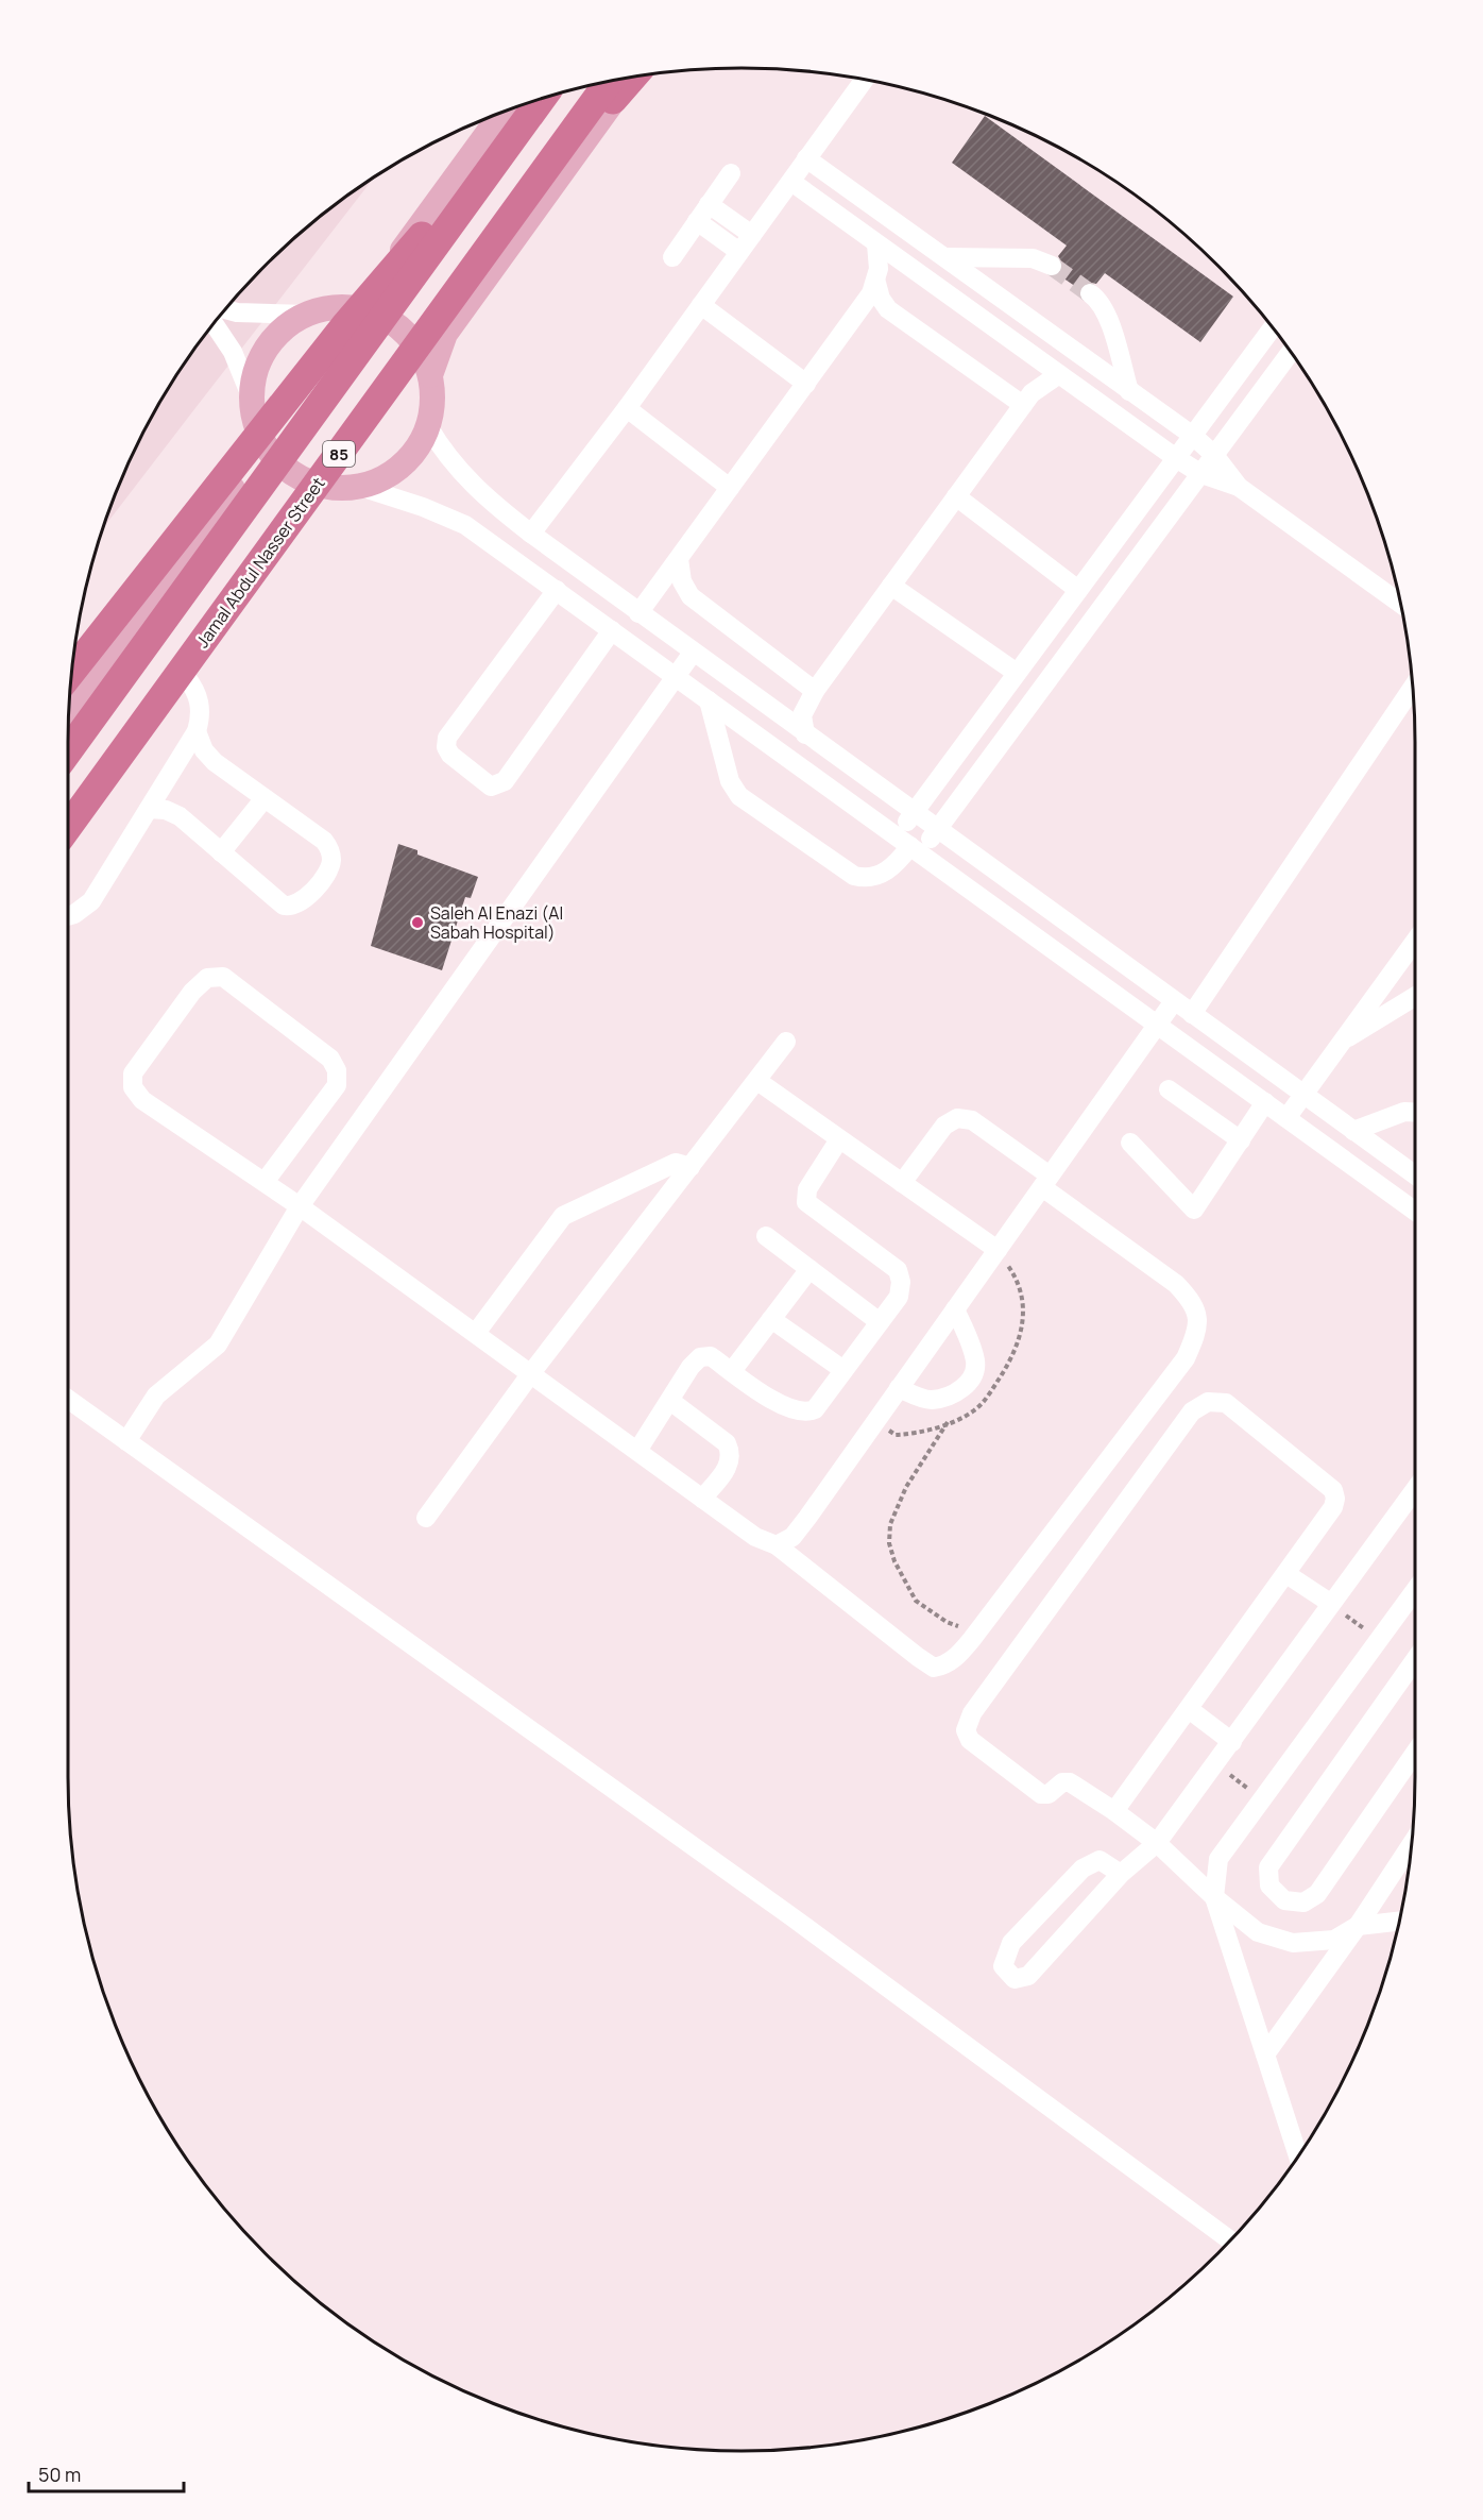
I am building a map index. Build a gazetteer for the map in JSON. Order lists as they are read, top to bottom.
{
  "streets": {
    "highway": ["85", "Jamal Abdul Nasser Street"]
  },
  "places": ["Saleh Al Enazi (Al Sabah Hospital)"],
  "scale_bar": "50 m"
}
